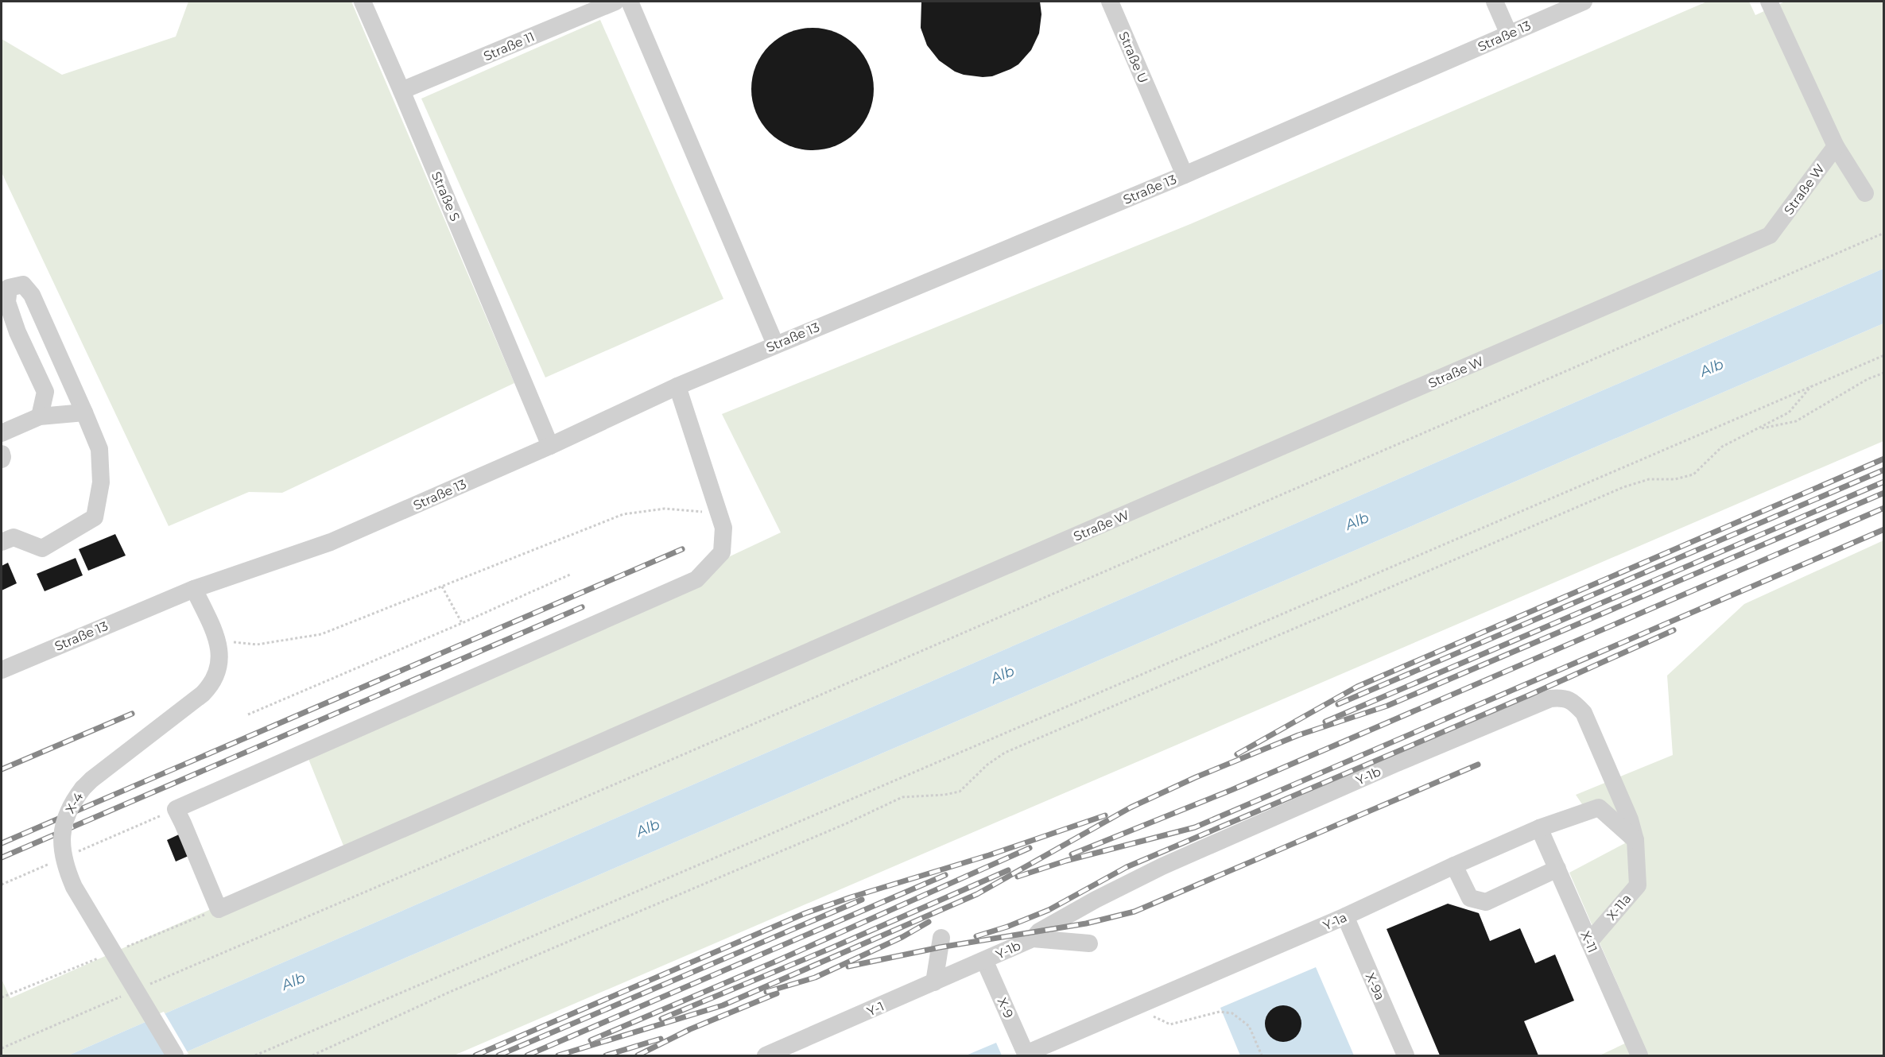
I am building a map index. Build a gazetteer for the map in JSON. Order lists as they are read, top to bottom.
{
  "streets": {
    "street": [
      "Straße 13",
      "Straße 11",
      "Straße U",
      "Straße W",
      "Straße S",
      "Y-1b",
      "X-4",
      "X-11a",
      "Y-1a",
      "X-11",
      "X-9a",
      "X-9",
      "Y-1"
    ]
  },
  "crossings": [
    ["Straße 13", "Straße U"],
    ["Straße 13", "Straße S"],
    ["Straße 13", "X-4"],
    ["Straße 11", "Straße S"],
    ["Y-1b", "X-11a"],
    ["Y-1b", "Y-1a"],
    ["Y-1b", "X-9"],
    ["Y-1b", "Y-1"],
    ["X-11a", "Y-1a"],
    ["X-11a", "X-11"],
    ["Y-1a", "X-11"],
    ["Y-1a", "X-9a"],
    ["Y-1a", "X-9"],
    ["X-9", "Y-1"]
  ],
  "water": ["Alb"]
}
